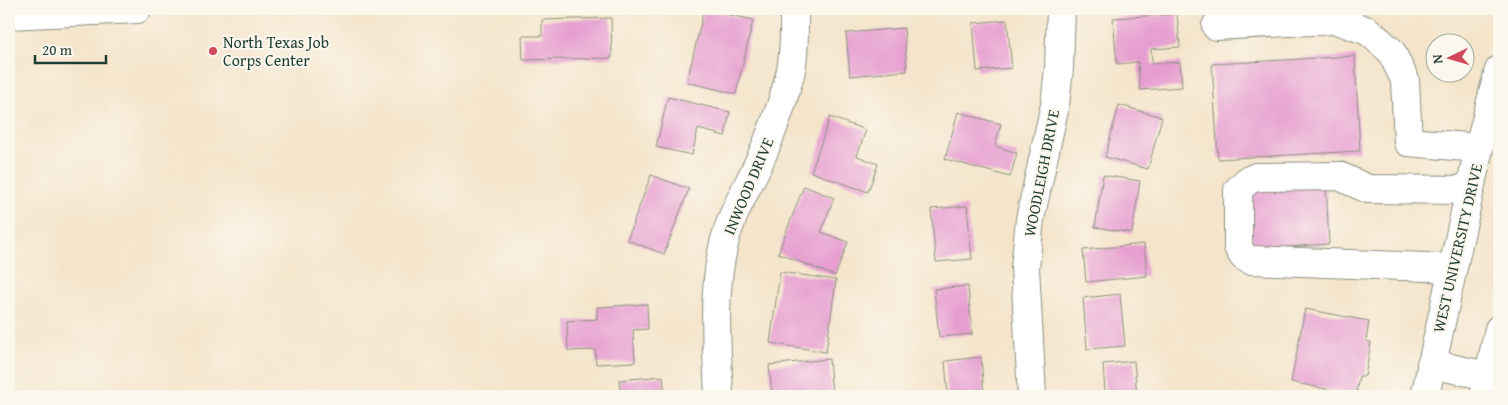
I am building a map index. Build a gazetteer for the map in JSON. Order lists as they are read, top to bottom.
{
  "streets": {
    "main road": ["WOODLEIGH DRIVE", "INWOOD DRIVE", "WEST UNIVERSITY DRIVE"]
  },
  "places": ["North Texas Job Corps Center"],
  "scale_bar": "20 m",
  "north": "left"
}
